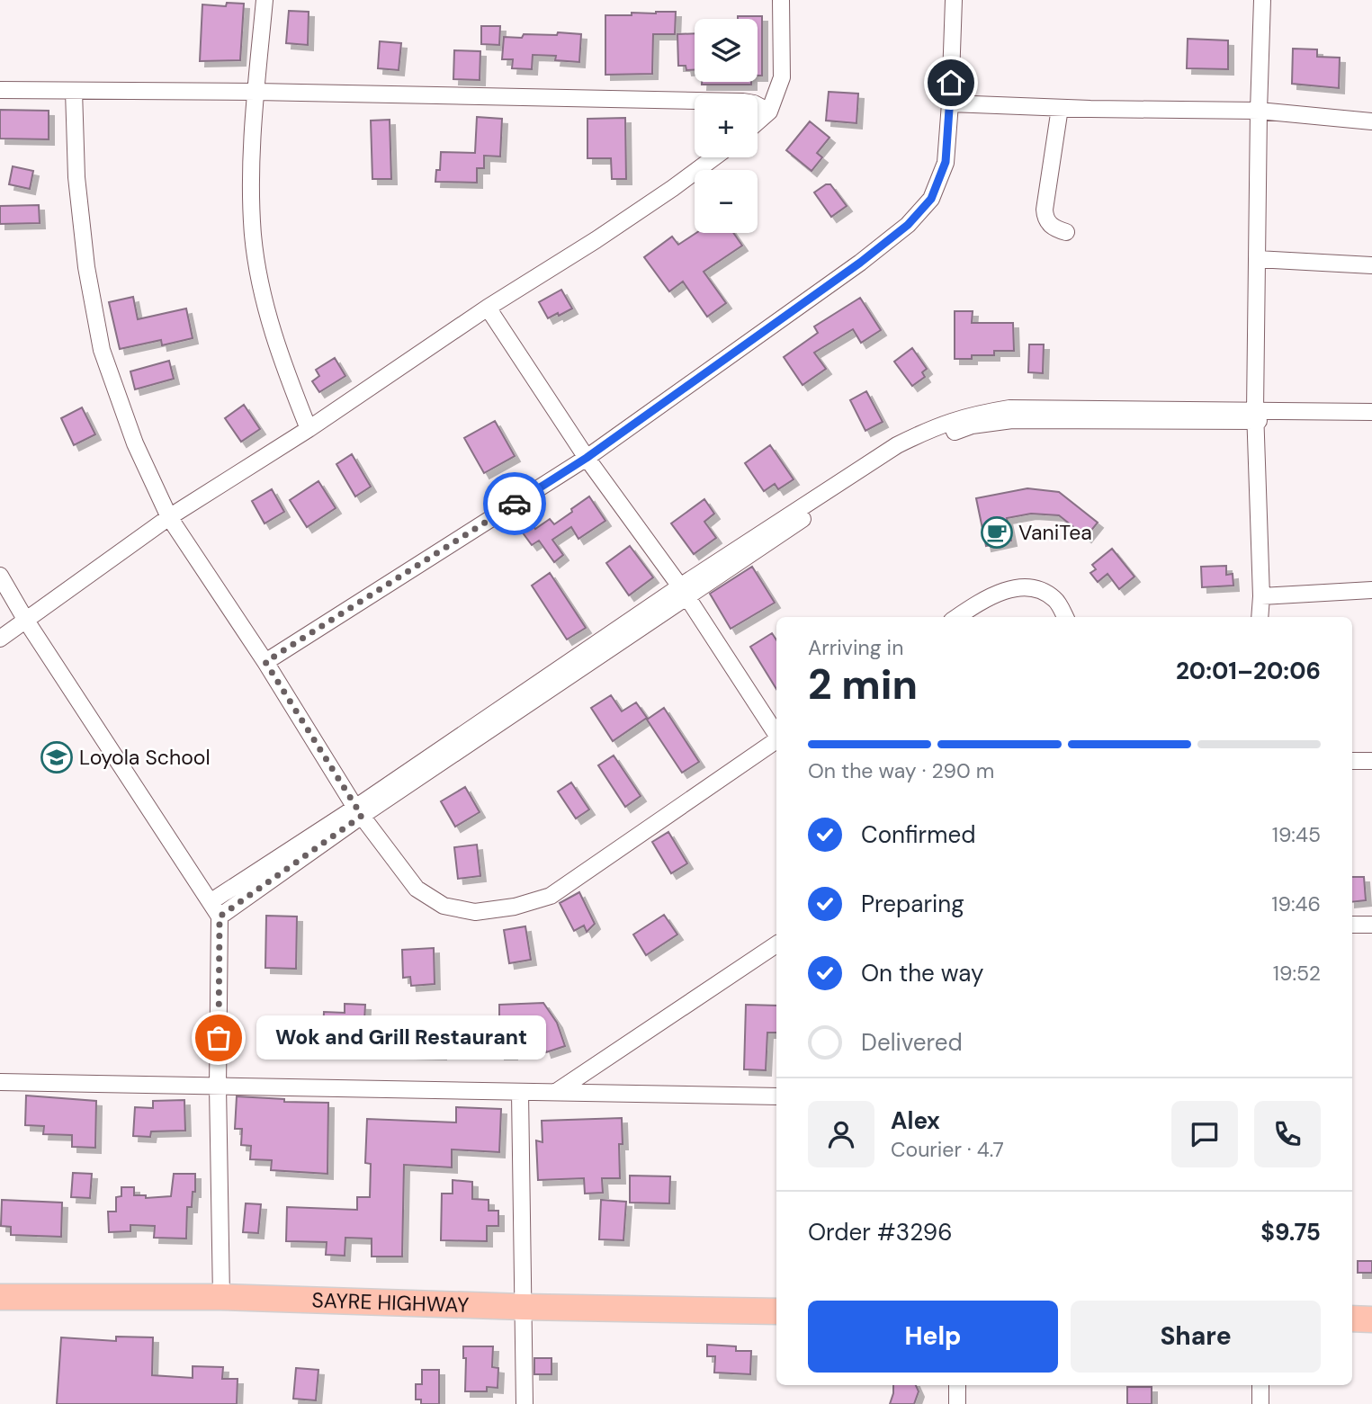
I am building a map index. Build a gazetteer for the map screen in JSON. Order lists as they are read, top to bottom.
{
  "streets": {
    "highway": ["SAYRE HIGHWAY"]
  },
  "places": {
    "cafe": ["VaniTea"],
    "school or university": ["Loyola School"],
    "other": ["Wok and Grill Restaurant"]
  },
  "page": {
    "map_buttons": ["+", "−"],
    "heading": ["2 min", "Arriving in", "20:01–20:06"],
    "panel": [
      "Alex",
      "Courier · 4.7",
      "Order #3296",
      "$9.75"
    ],
    "bar": "On the way · 290 m",
    "list": [
      ["Confirmed", "19:45"],
      ["Preparing", "19:46"],
      ["On the way", "19:52"],
      "Delivered"
    ],
    "bubble": "Wok and Grill Restaurant",
    "buttons": ["Help", "Share"]
  }
}
